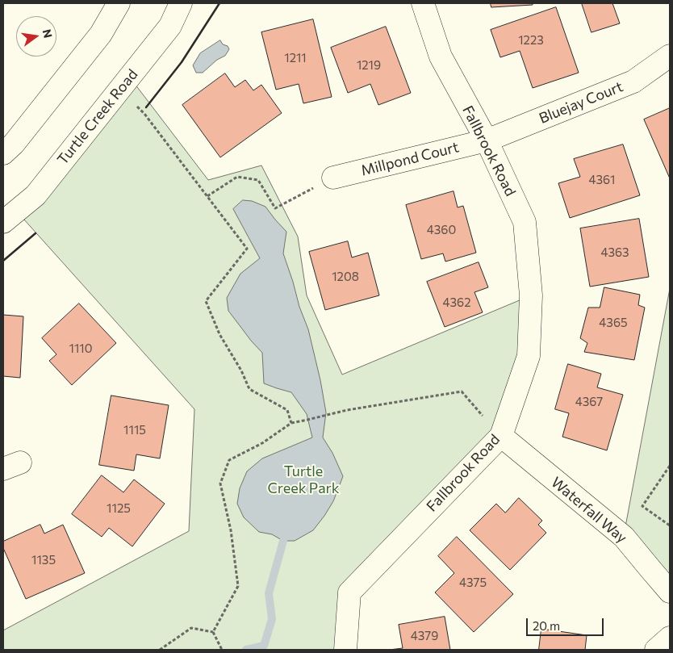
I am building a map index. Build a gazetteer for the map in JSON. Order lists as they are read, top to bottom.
{
  "streets": {
    "street": [
      "Bluejay Court",
      "Turtle Creek Road",
      "Fallbrook Road",
      "Millpond Court",
      "Waterfall Way"
    ]
  },
  "crossings": [
    ["Bluejay Court", "Fallbrook Road"],
    ["Bluejay Court", "Millpond Court"],
    ["Fallbrook Road", "Millpond Court"],
    ["Fallbrook Road", "Waterfall Way"]
  ],
  "parks": ["Turtle Creek Park"],
  "house_numbers": [
    "1223",
    "1211",
    "1219",
    "4361",
    "4360",
    "4363",
    "1208",
    "4362",
    "4365",
    "1110",
    "4367",
    "1115",
    "1125",
    "1135",
    "4375",
    "4379"
  ],
  "scale_bar": "20 m",
  "north": "right"
}
